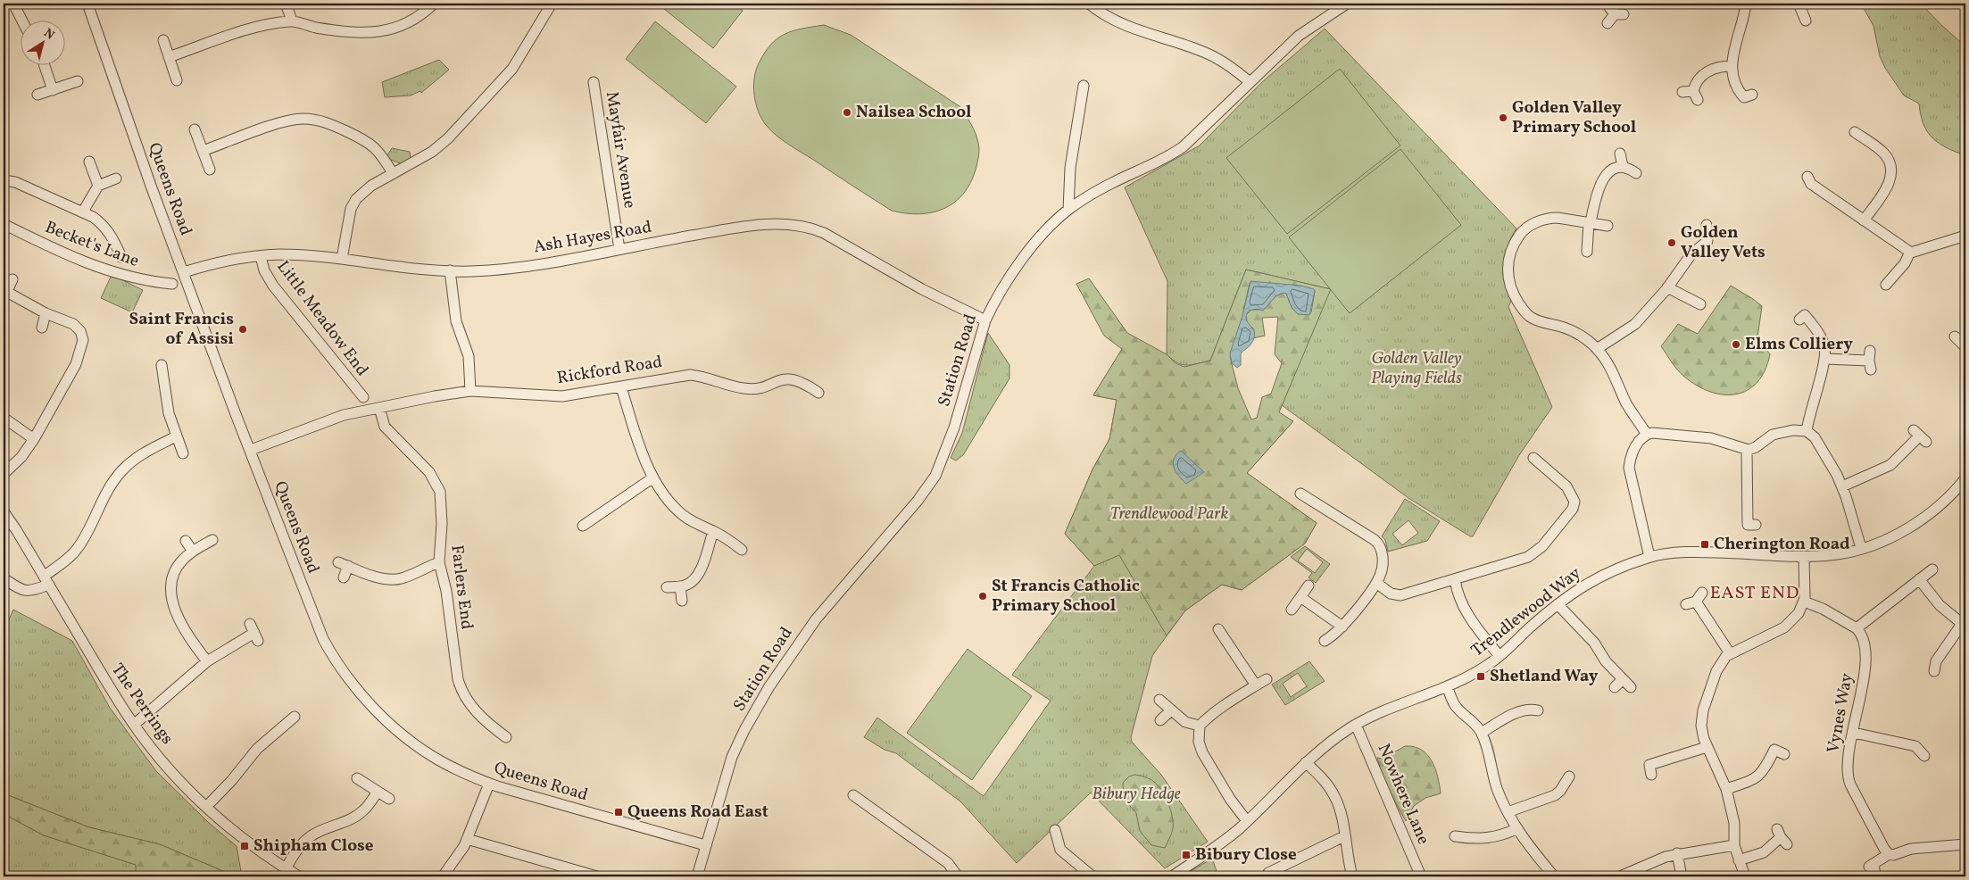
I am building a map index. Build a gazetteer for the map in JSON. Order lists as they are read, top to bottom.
{
  "streets": {
    "street": [
      "Mayfair Avenue",
      "Queens Road",
      "Ash Hayes Road",
      "Becket's Lane",
      "Little Meadow End",
      "Station Road",
      "Rickford Road",
      "Farlers End",
      "Trendlewood Way",
      "The Perrings",
      "Vynes Way",
      "Nowhere Lane"
    ]
  },
  "crossings": [
    ["Mayfair Avenue", "Ash Hayes Road"],
    ["Queens Road", "Ash Hayes Road"],
    ["Queens Road", "Station Road"],
    ["Queens Road", "Rickford Road"],
    ["Ash Hayes Road", "Little Meadow End"],
    ["Ash Hayes Road", "Station Road"],
    ["Rickford Road", "Farlers End"],
    ["Trendlewood Way", "Nowhere Lane"]
  ],
  "districts": ["EAST END"],
  "parks": ["Golden Valley Playing Fields", "Trendlewood Park", "Bibury Hedge"],
  "places": {
    "other": [
      "Nailsea School",
      "Golden Valley Primary School",
      "Golden Valley Vets",
      "Saint Francis of Assisi",
      "Elms Colliery",
      "St Francis Catholic Primary School"
    ],
    "transit": [
      "Cherington Road",
      "Shetland Way",
      "Queens Road East",
      "Shipham Close",
      "Bibury Close"
    ]
  },
  "north": "top right"
}
